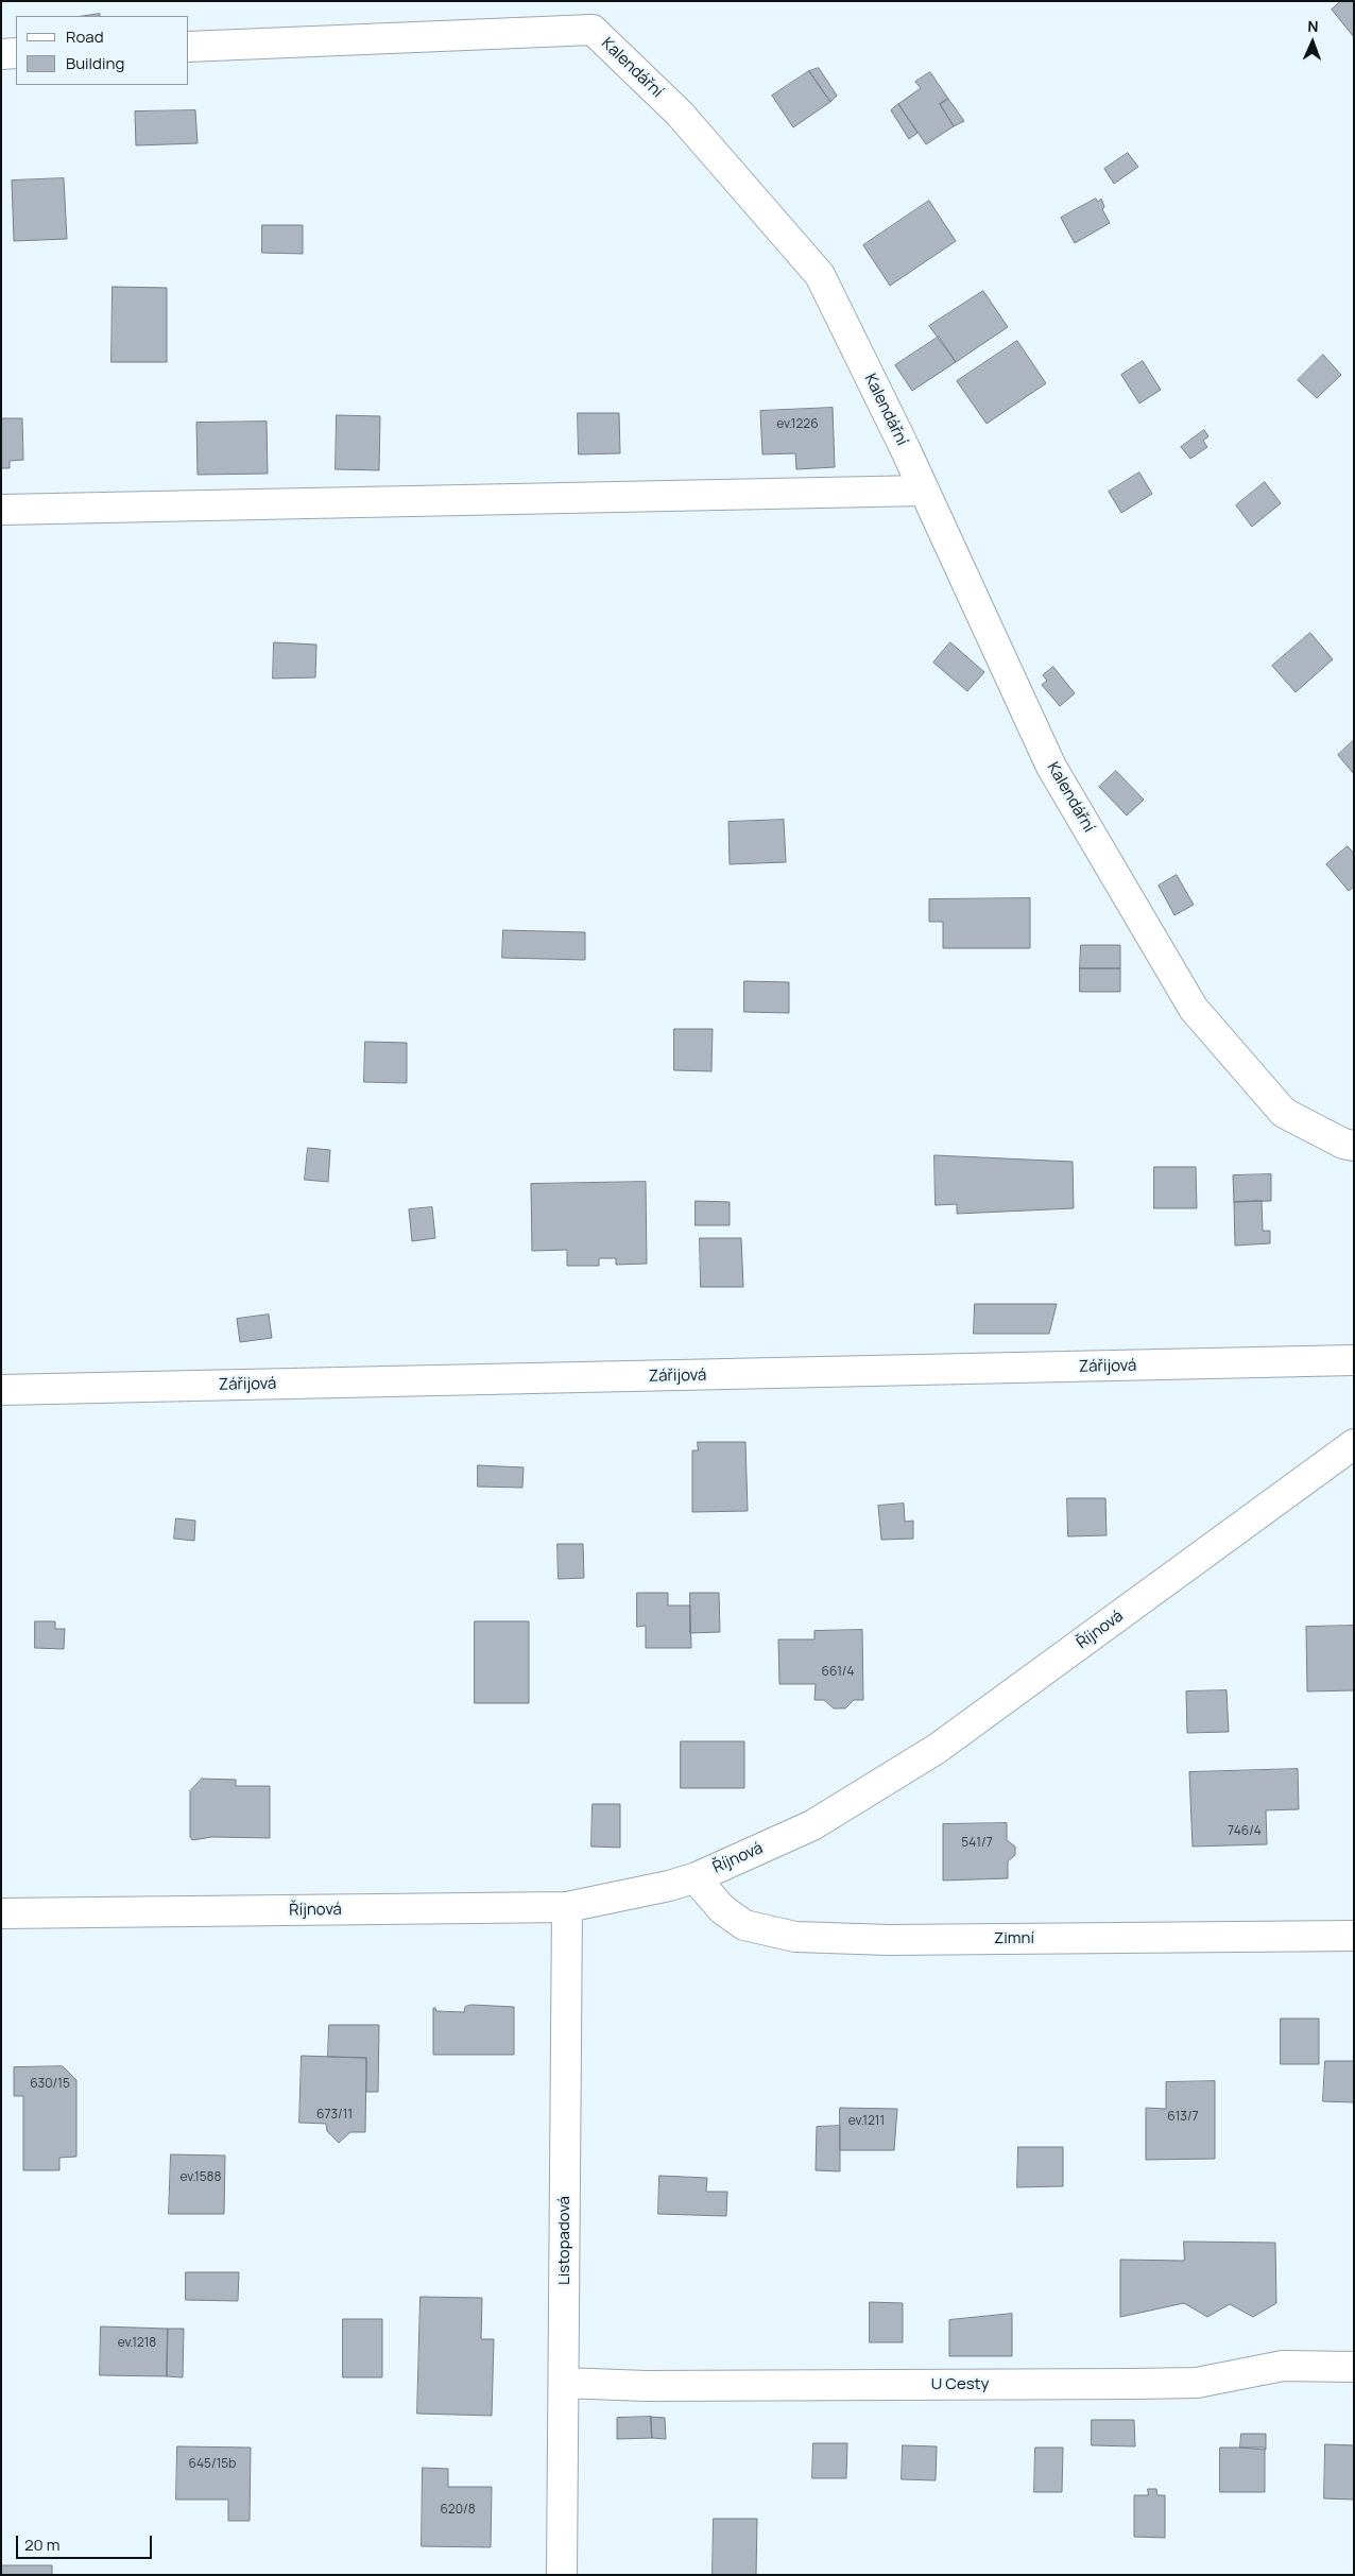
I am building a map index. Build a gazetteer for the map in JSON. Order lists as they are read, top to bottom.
{
  "streets": {
    "street": [
      "Kalendářní",
      "Zářijová",
      "Říjnová",
      "Zimní",
      "Listopadová",
      "U Cesty"
    ]
  },
  "crossings": [
    ["Říjnová", "Zimní"],
    ["Říjnová", "Listopadová"],
    ["Listopadová", "U Cesty"]
  ],
  "house_numbers": [
    "ev.1226",
    "661/4",
    "746/4",
    "541/7",
    "630/15",
    "673/11",
    "613/7",
    "ev.1211",
    "ev.1588",
    "ev.1218",
    "645/15b",
    "620/8"
  ],
  "legend": ["Road", "Building"],
  "scale_bar": "20 m",
  "north": "top"
}
